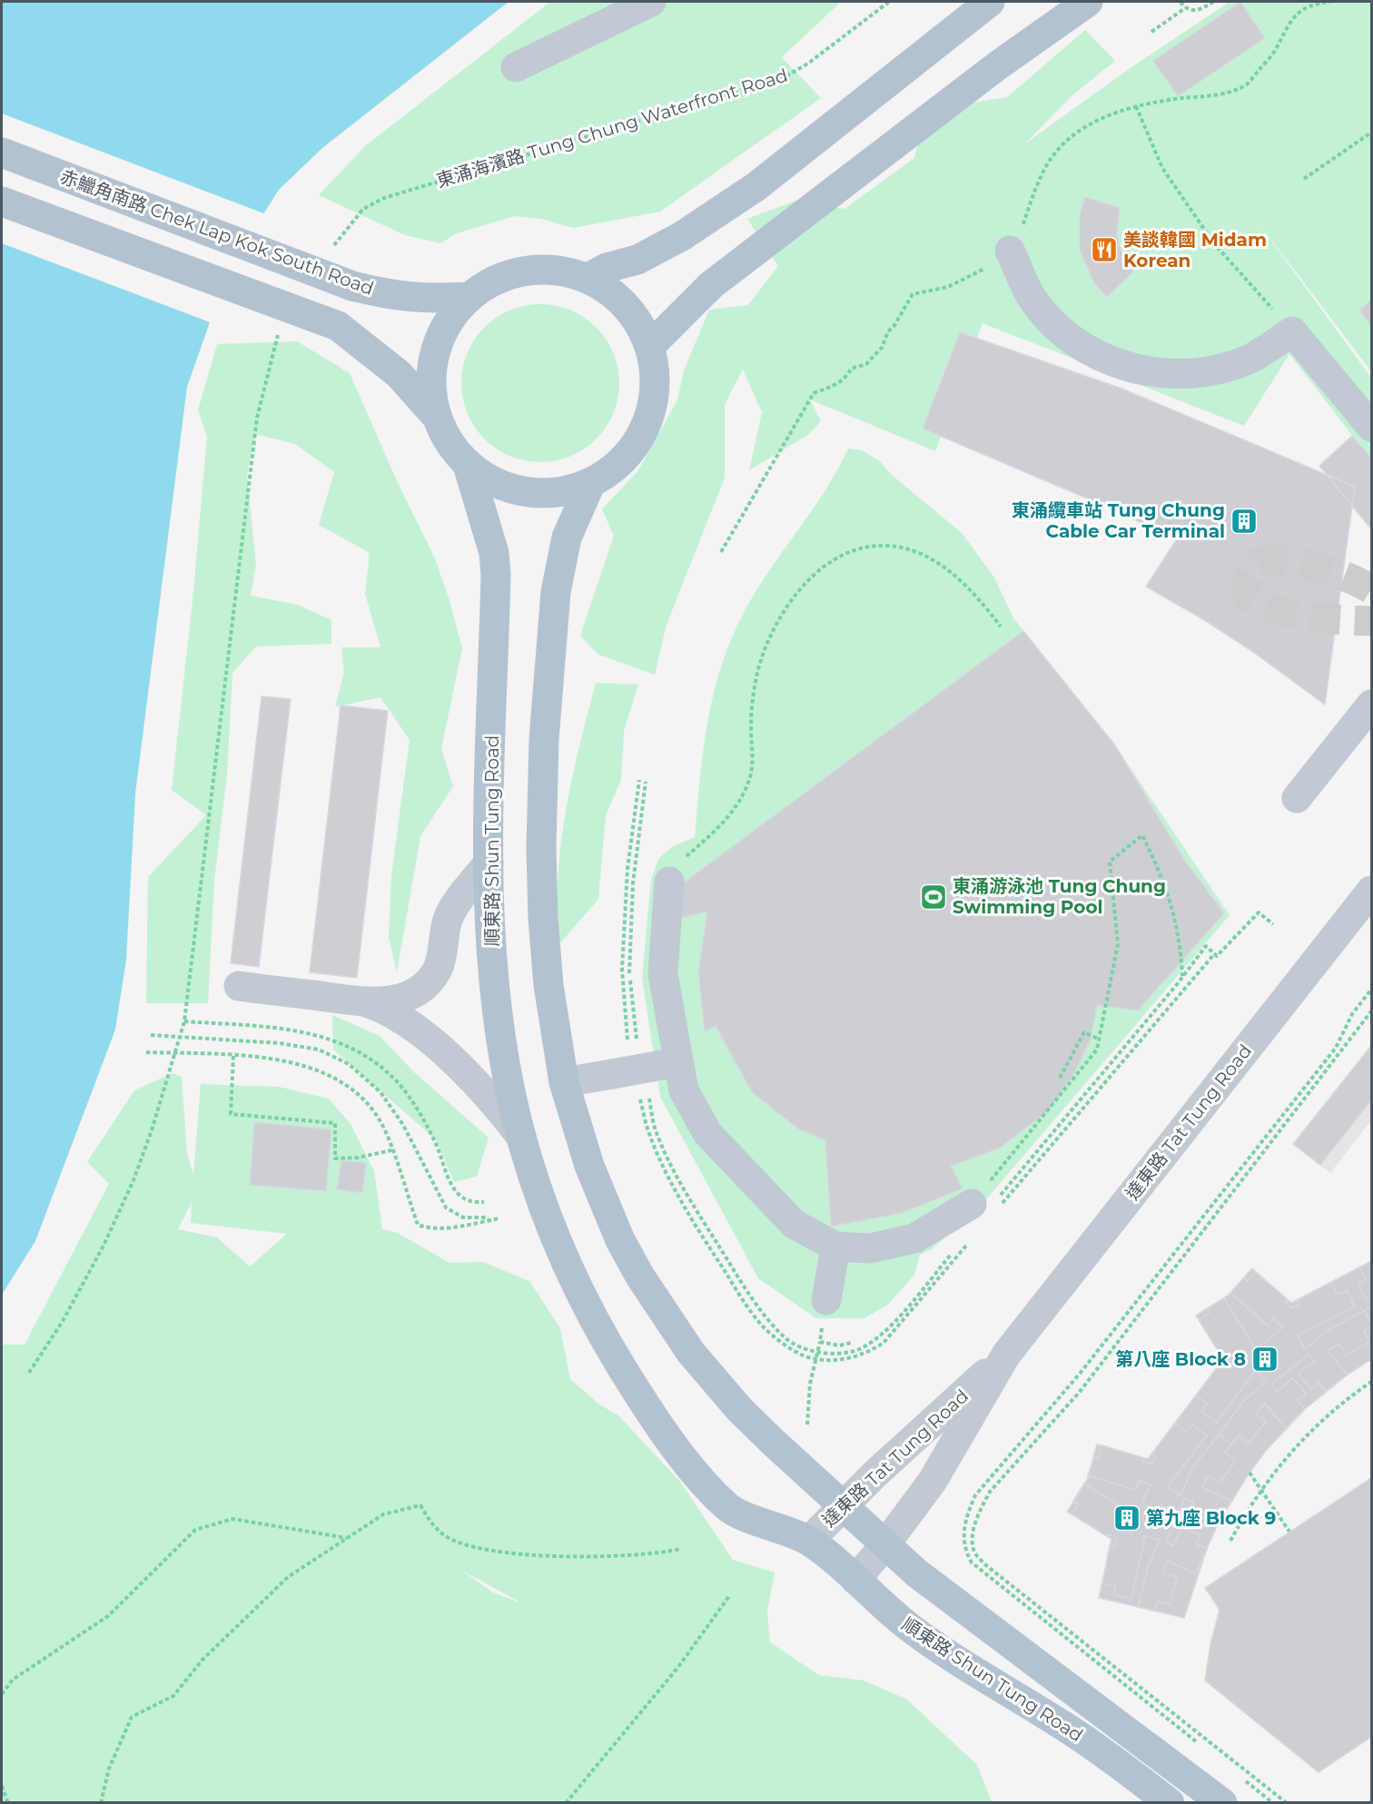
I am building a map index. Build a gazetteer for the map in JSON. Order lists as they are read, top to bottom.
{
  "streets": {
    "main road": ["赤鱲角南路 Chek Lap Kok South Road", "順東路 Shun Tung Road"],
    "street": ["達東路 Tat Tung Road"],
    "path": ["東涌海濱路 Tung Chung Waterfront Road"]
  },
  "crossings": [
    ["順東路 Shun Tung Road", "達東路 Tat Tung Road"]
  ],
  "places": {
    "restaurant": ["美談韓國 Midam Korean"],
    "building": ["東涌纜車站 Tung Chung Cable Car Terminal", "第八座 Block 8", "第九座 Block 9"],
    "sports": ["東涌游泳池 Tung Chung Swimming Pool"]
  }
}
